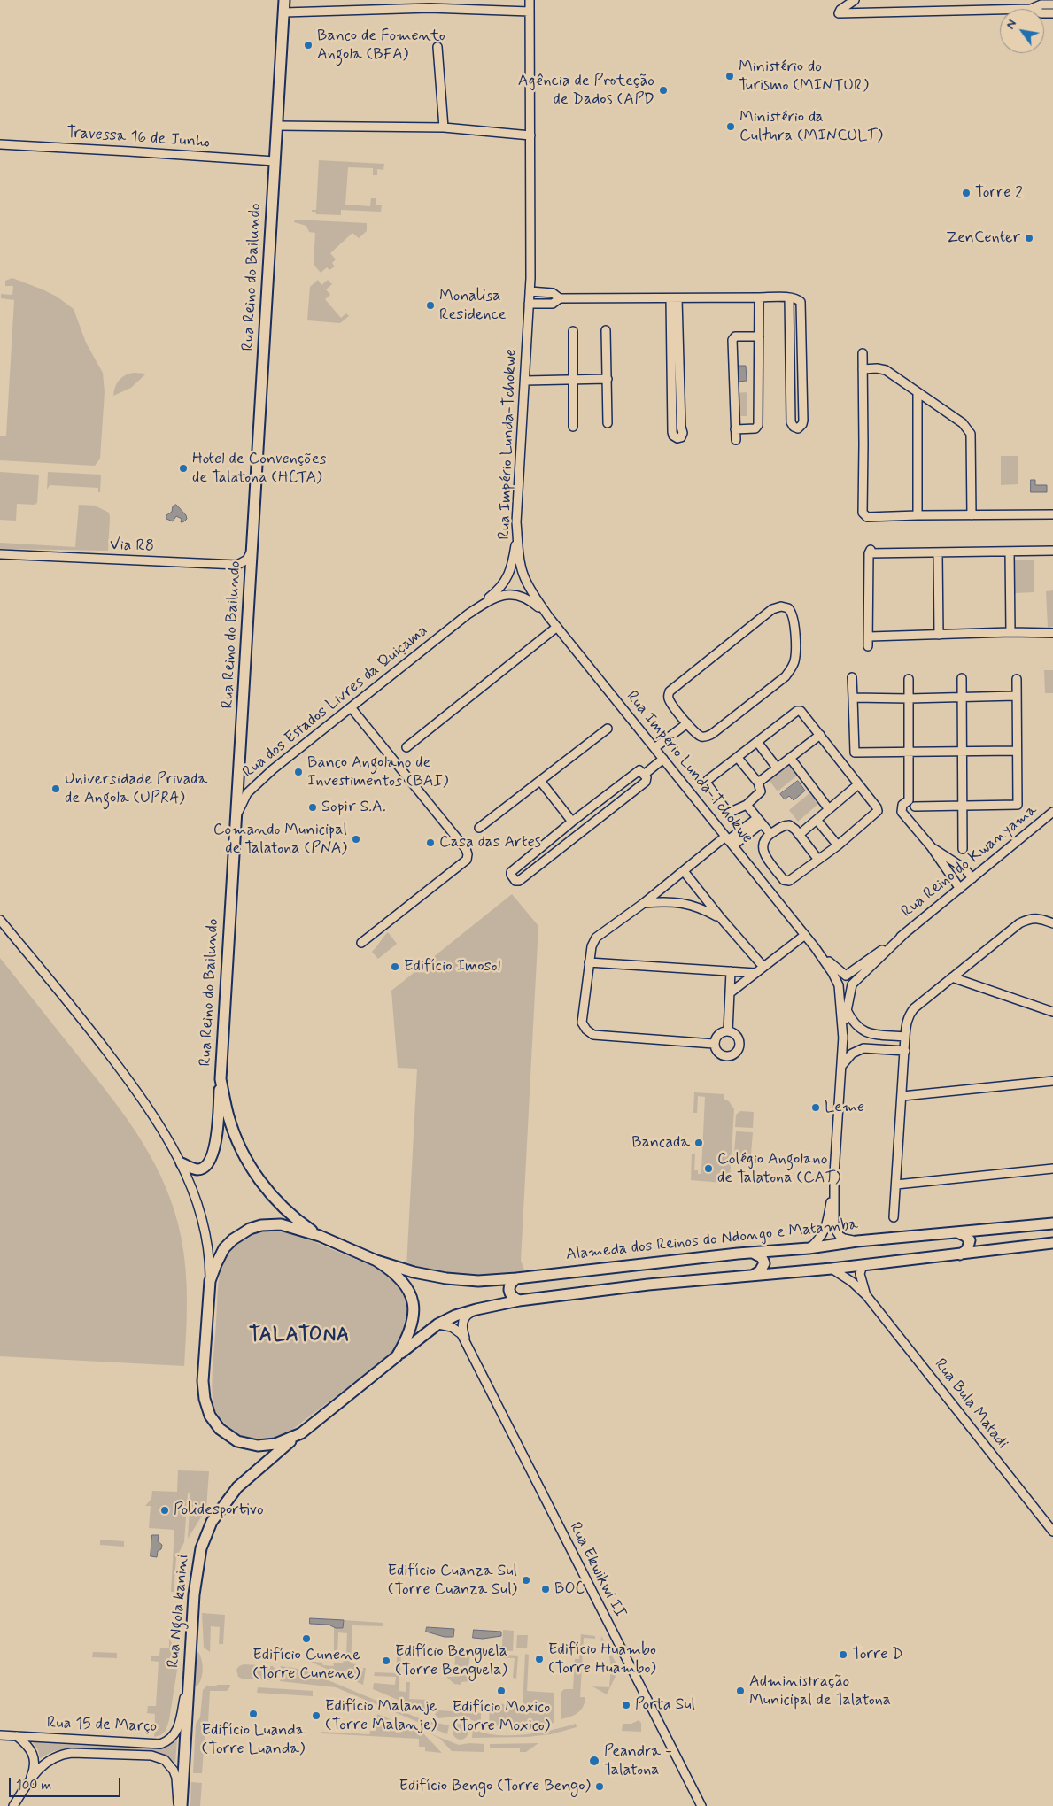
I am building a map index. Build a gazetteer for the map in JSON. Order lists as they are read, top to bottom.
{
  "streets": {
    "main road": ["Rua Reino do Bailundo", "Alameda dos Reinos do Ndongo e Matamba", "Rua Ngola kanini"],
    "street": [
      "Travessa 16 de Junho",
      "Rua Império Lunda-Tchokwe",
      "Via R8",
      "Rua dos Estados Livres da Quiçama",
      "Rua Reino do Kwanyama",
      "Rua Bula Matadi",
      "Rua Ekwikwi II",
      "Rua 15 de Março"
    ]
  },
  "crossings": [
    ["Travessa 16 de Junho", "Rua Reino do Bailundo"],
    ["Rua Reino do Bailundo", "Via R8"],
    ["Rua Reino do Bailundo", "Rua dos Estados Livres da Quiçama"],
    ["Rua Império Lunda-Tchokwe", "Rua dos Estados Livres da Quiçama"],
    ["Rua Império Lunda-Tchokwe", "Rua Reino do Kwanyama"],
    ["Rua Império Lunda-Tchokwe", "Alameda dos Reinos do Ndongo e Matamba"],
    ["Rua Ngola kanini", "Rua 15 de Março"]
  ],
  "districts": ["TALATONA"],
  "places": [
    "Banco de Fomento Angola (BFA)",
    "Ministério do Turismo (MINTUR)",
    "Agência de Proteção de Dados (APD",
    "Ministério da Cultura (MINCULT)",
    "Torre 2",
    "ZenCenter",
    "Monalisa Residence",
    "Hotel de Convenções de Talatona (HCTA)",
    "Banco Angolano de Investimentos (BAI)",
    "Universidade Privada de Angola (UPRA)",
    "Sopir S.A.",
    "Comando Municipal de Talatona (PNA)",
    "Casa das Artes",
    "Edifício Imosol",
    "Leme",
    "Bancada",
    "Colégio Angolano de Talatona (CAT)",
    "Polidesportivo",
    "Edifício Cuanza Sul (Torre Cuanza Sul)",
    "BOC",
    "Edifício Cunene (Torre Cunene)",
    "Torre D",
    "Edifício Huambo (Torre Huambo)",
    "Edifício Benguela (Torre Benguela)",
    "Edifício Moxico (Torre Moxico)",
    "Administração Municipal de Talatona",
    "Porta Sul",
    "Edifício Luanda (Torre Luanda)",
    "Edifício Malanje (Torre Malanje)",
    "Peandra - Talatona",
    "Edifício Bengo (Torre Bengo)"
  ],
  "scale_bar": "100 m",
  "north": "top left"
}
